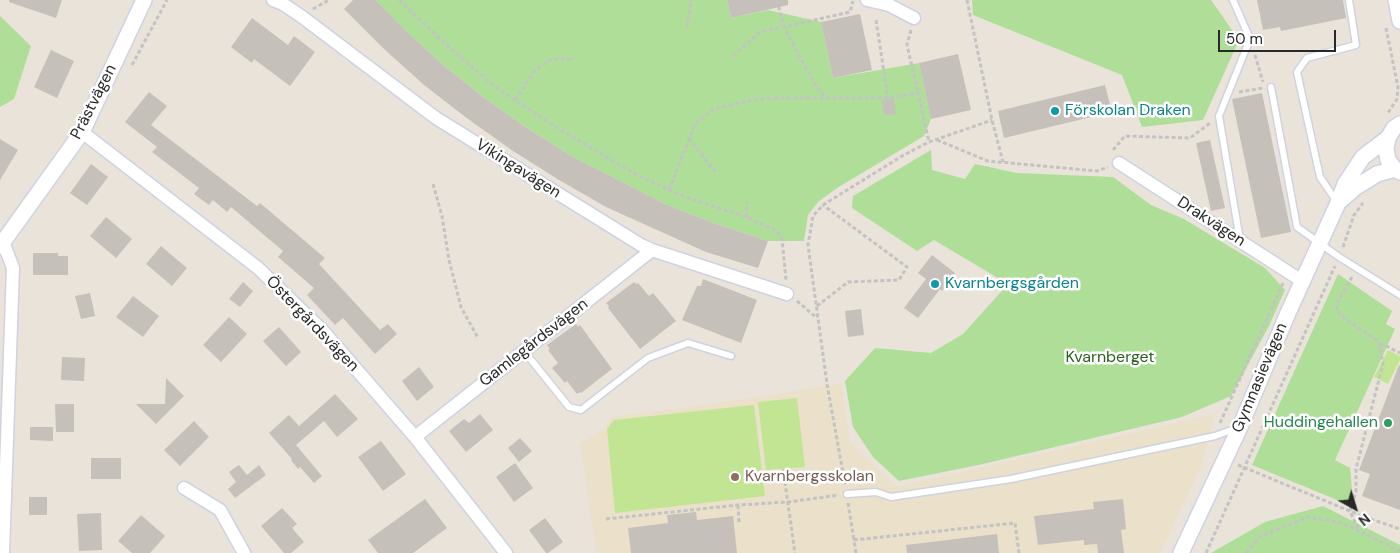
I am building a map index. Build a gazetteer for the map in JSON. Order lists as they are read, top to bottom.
{
  "streets": {
    "street": [
      "Prästvägen",
      "Vikingavägen",
      "Drakvägen",
      "Östergårdsvägen",
      "Gamlegårdsvägen",
      "Gymnasievägen"
    ]
  },
  "crossings": [
    ["Prästvägen", "Östergårdsvägen"],
    ["Vikingavägen", "Gamlegårdsvägen"],
    ["Drakvägen", "Gymnasievägen"],
    ["Östergårdsvägen", "Gamlegårdsvägen"]
  ],
  "parks": ["Kvarnberget"],
  "places": [
    "Förskolan Draken",
    "Kvarnbergsgården",
    "Huddingehallen",
    "Kvarnbergsskolan"
  ],
  "scale_bar": "50 m",
  "north": "bottom right"
}
